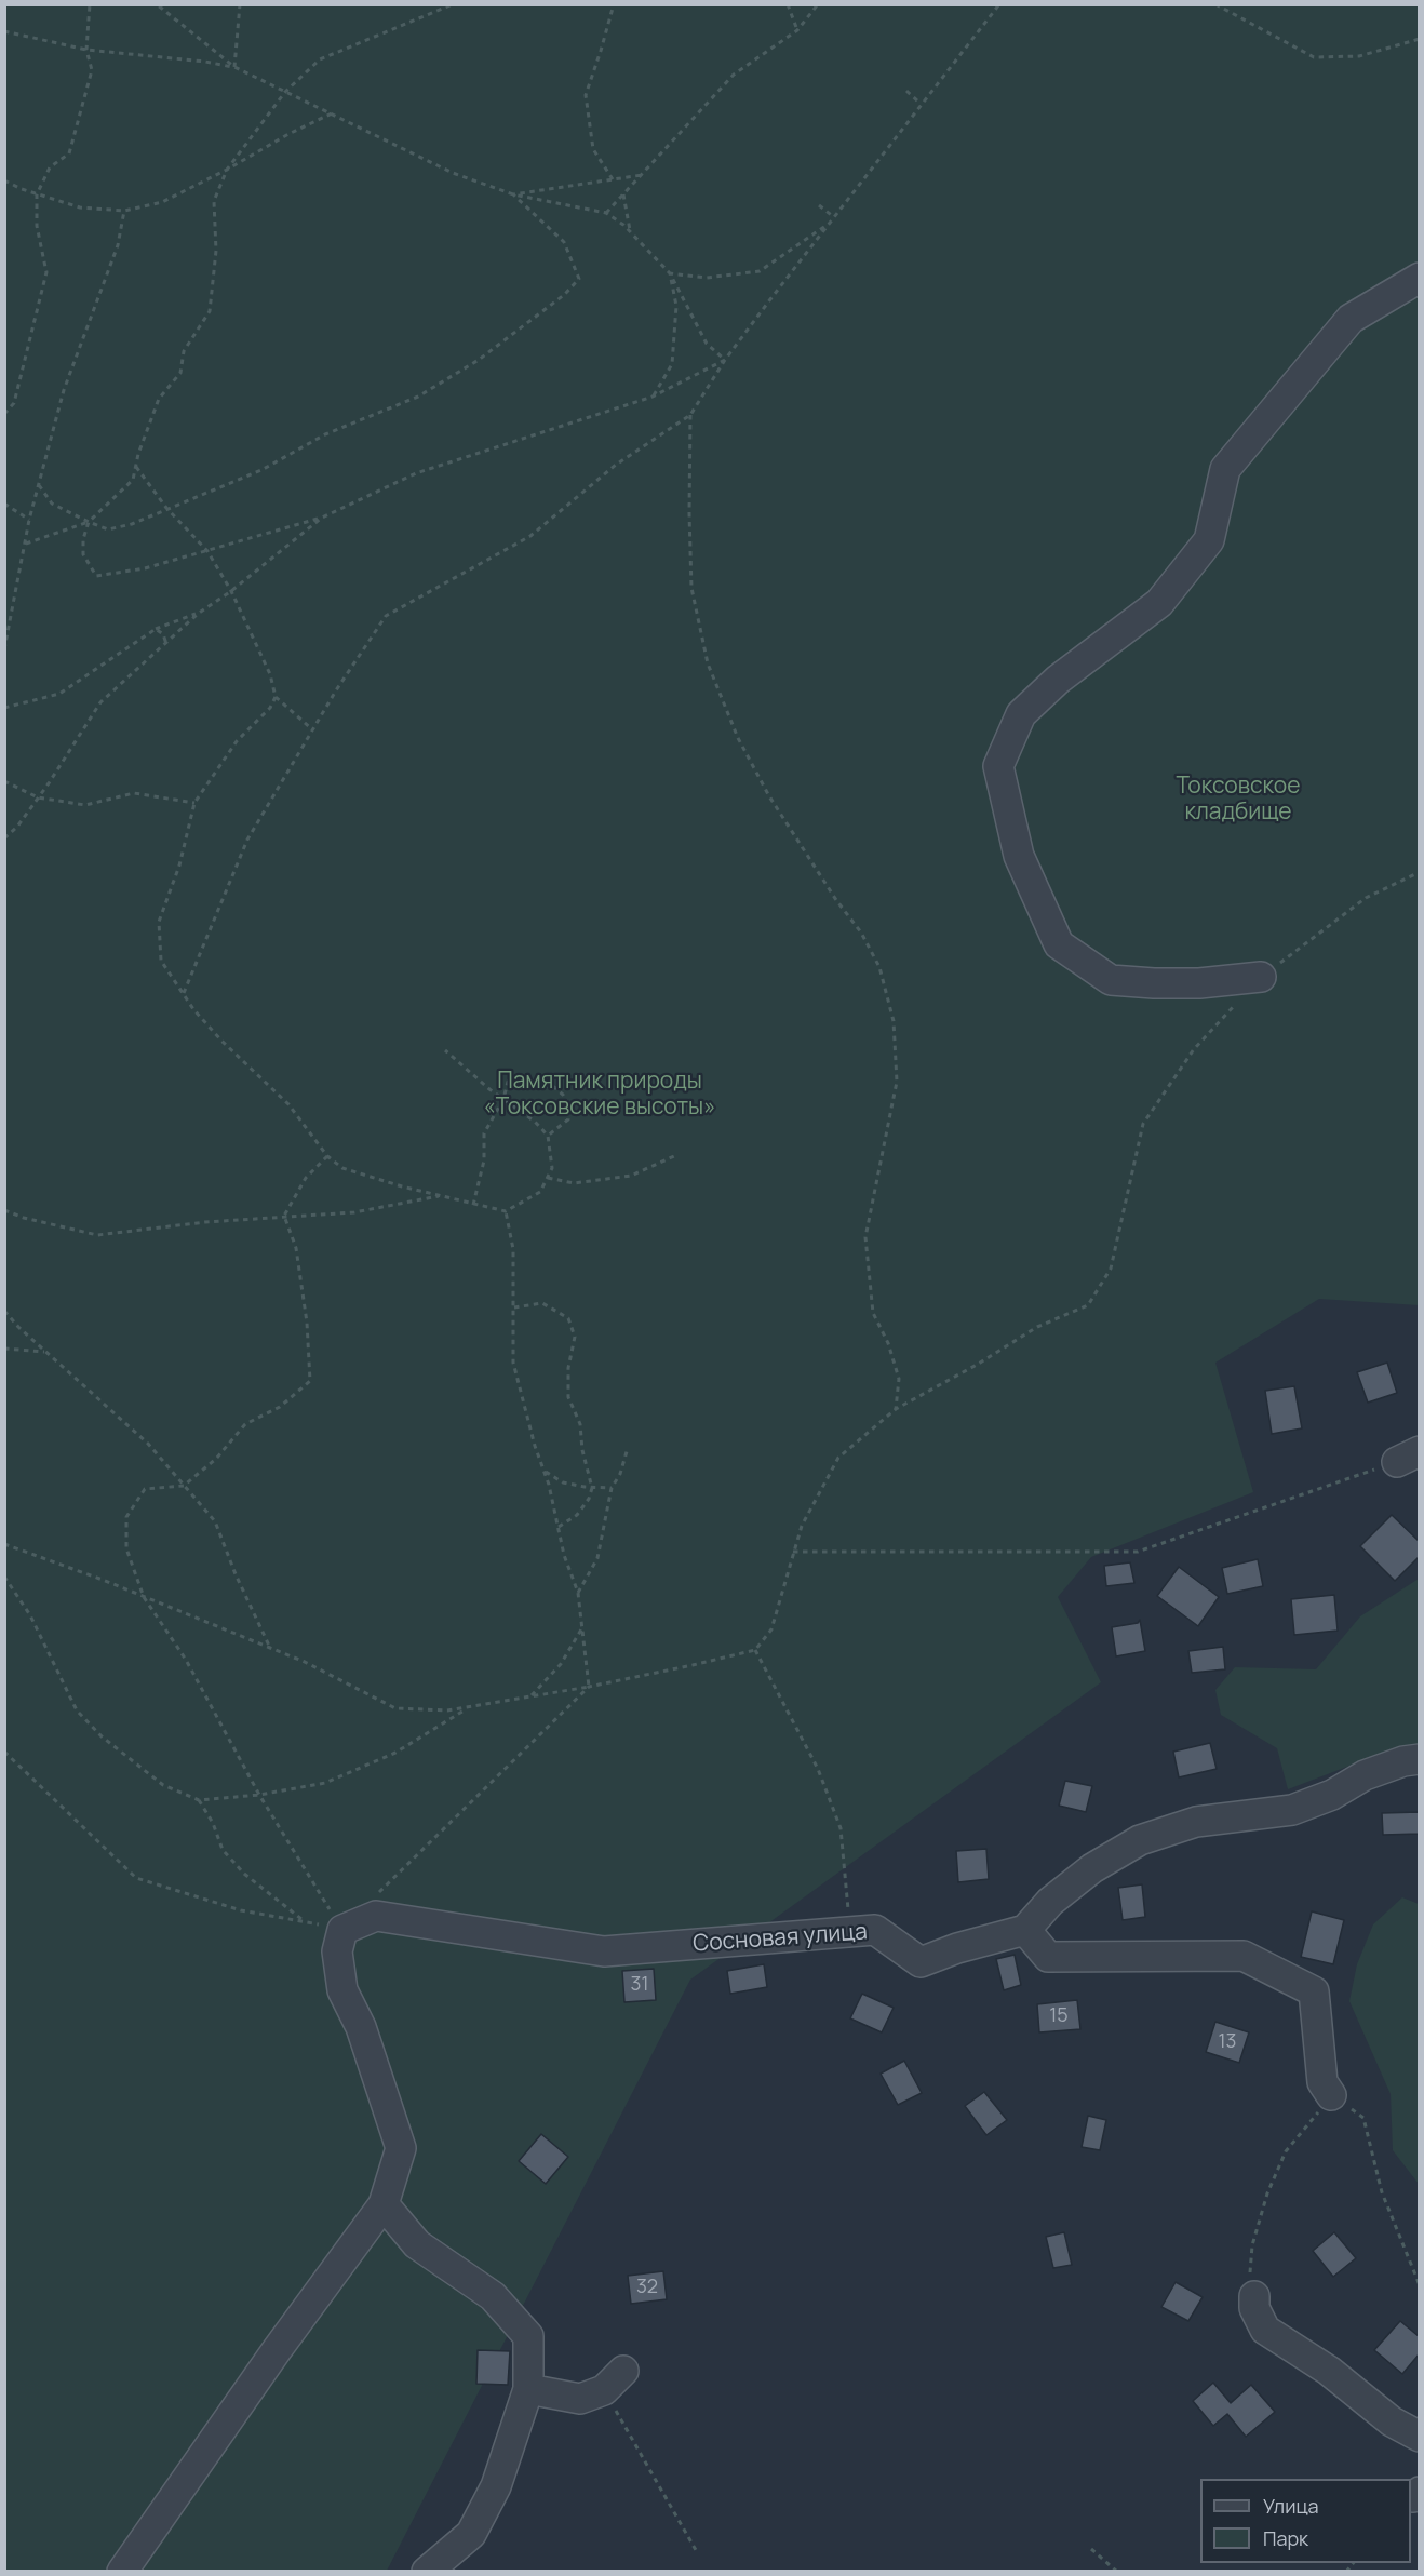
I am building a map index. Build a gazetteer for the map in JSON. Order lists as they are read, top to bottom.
{
  "streets": {
    "street": ["Сосновая улица"]
  },
  "parks": ["Токсовское кладбище", "Памятник природы «Токсовские высоты»"],
  "house_numbers": [
    "31",
    "15",
    "13",
    "32"
  ],
  "legend": ["Улица", "Парк"]
}
